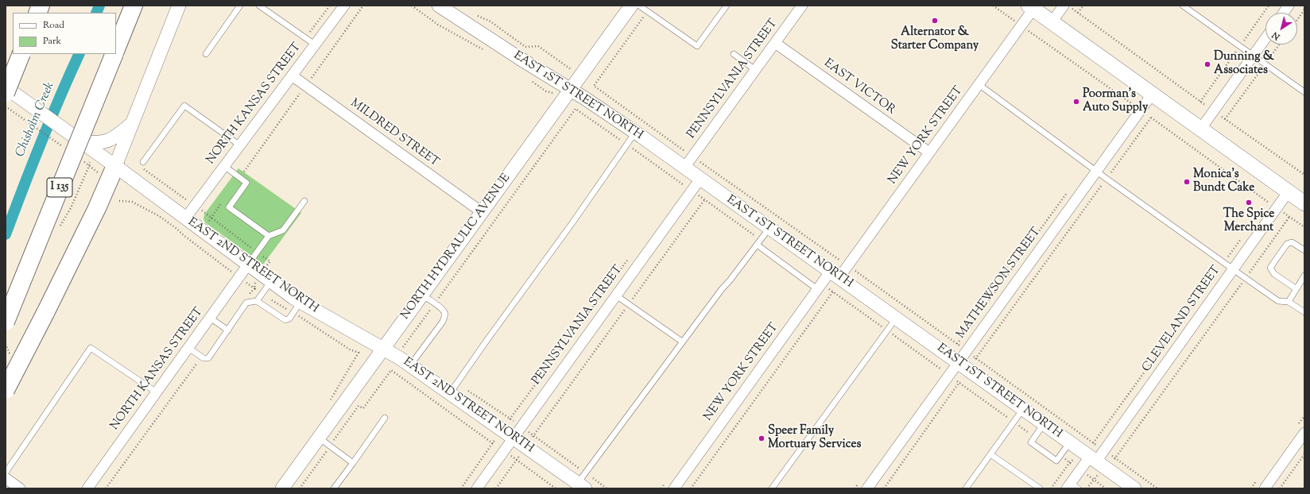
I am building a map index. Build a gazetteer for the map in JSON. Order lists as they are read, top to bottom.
{
  "streets": {
    "highway": ["I 135"],
    "street": [
      "PENNSYLVANIA STREET",
      "EAST VICTOR",
      "EAST 1ST STREET NORTH",
      "NORTH KANSAS STREET",
      "MILDRED STREET",
      "NEW YORK STREET",
      "NORTH HYDRAULIC AVENUE",
      "EAST 2ND STREET NORTH",
      "MATHEWSON STREET",
      "CLEVELAND STREET"
    ]
  },
  "crossings": [
    ["PENNSYLVANIA STREET", "EAST VICTOR"],
    ["PENNSYLVANIA STREET", "EAST 1ST STREET NORTH"],
    ["PENNSYLVANIA STREET", "EAST 2ND STREET NORTH"],
    ["EAST VICTOR", "NEW YORK STREET"],
    ["EAST 1ST STREET NORTH", "NEW YORK STREET"],
    ["EAST 1ST STREET NORTH", "NORTH HYDRAULIC AVENUE"],
    ["EAST 1ST STREET NORTH", "MATHEWSON STREET"],
    ["EAST 1ST STREET NORTH", "CLEVELAND STREET"],
    ["NORTH KANSAS STREET", "MILDRED STREET"],
    ["NORTH KANSAS STREET", "EAST 2ND STREET NORTH"],
    ["MILDRED STREET", "NORTH HYDRAULIC AVENUE"],
    ["NORTH HYDRAULIC AVENUE", "EAST 2ND STREET NORTH"]
  ],
  "water": ["Chisholm Creek"],
  "places": [
    "Alternator & Starter Company",
    "Dunning & Associates",
    "Poorman's Auto Supply",
    "Monica's Bundt Cake",
    "The Spice Merchant",
    "Speer Family Mortuary Services"
  ],
  "legend": ["Road", "Park"],
  "north": "bottom left"
}
